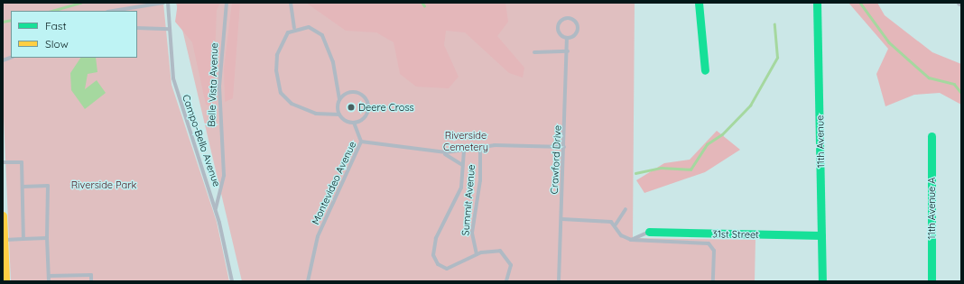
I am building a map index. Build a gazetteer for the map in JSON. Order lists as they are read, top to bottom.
{
  "streets": {
    "street": ["11th Avenue", "11th Avenue A", "31st Street"],
    "lane": [
      "Belle Vista Avenue",
      "Campo-Bello Avenue",
      "Crawford Drive",
      "Montevideo Avenue",
      "Summit Avenue"
    ]
  },
  "crossings": [
    ["Belle Vista Avenue", "Campo-Bello Avenue"],
    ["11th Avenue", "31st Street"],
    ["Crawford Drive", "Montevideo Avenue"],
    ["Montevideo Avenue", "Summit Avenue"]
  ],
  "parks": ["Riverside Cemetery", "Riverside Park"],
  "places": ["Deere Cross"],
  "legend": ["Fast", "Slow"]
}
